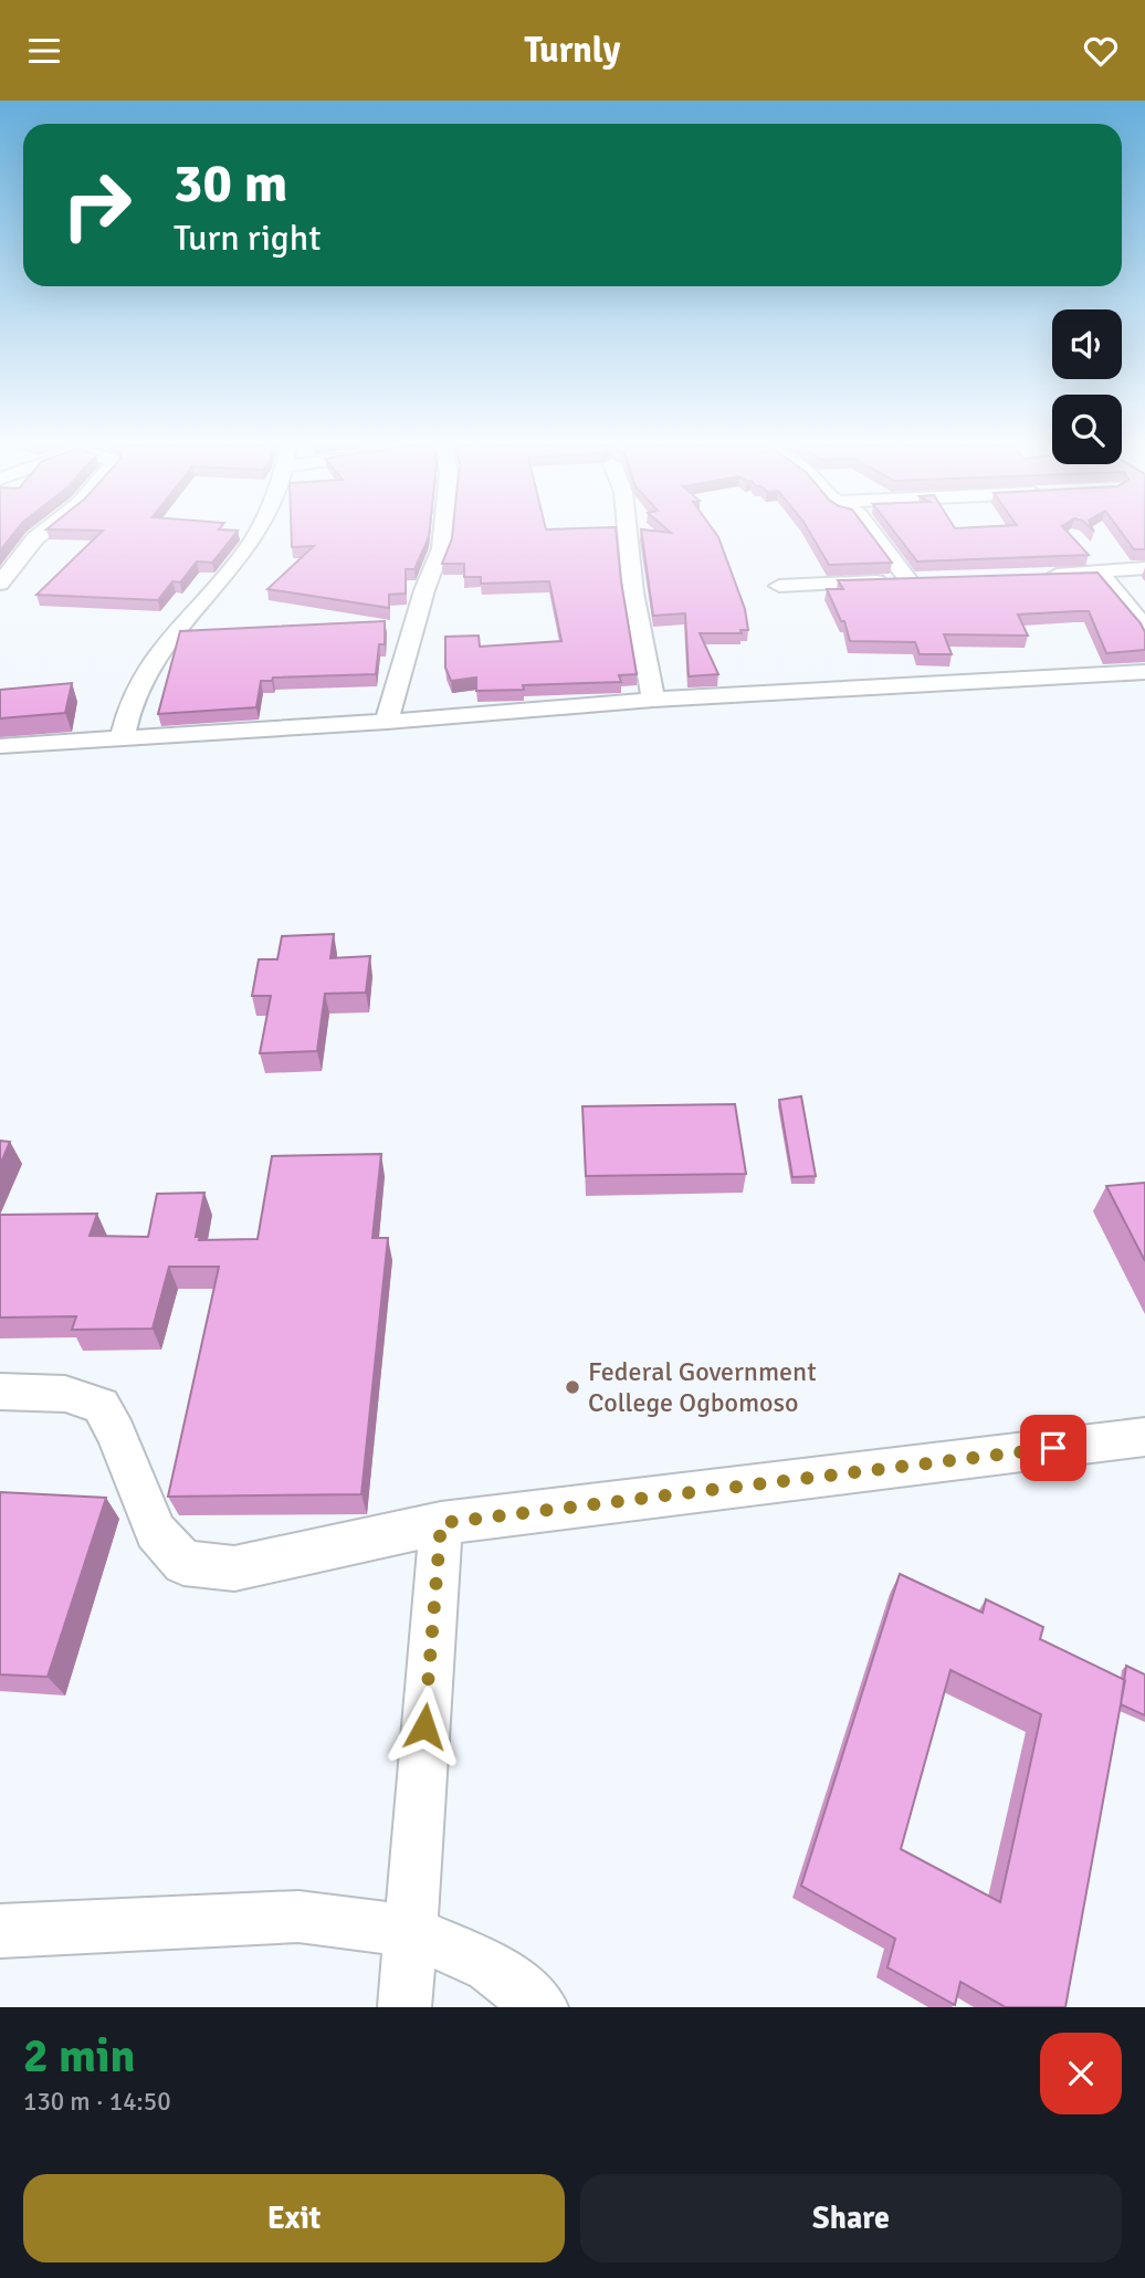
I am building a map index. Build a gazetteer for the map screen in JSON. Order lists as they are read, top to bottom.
{
  "places": ["Federal Government College Ogbomoso"],
  "page": {
    "header": "Turnly",
    "turn": ["30 m", "Turn right"],
    "heading": ["2 min", "130 m · 14:50"],
    "buttons": ["Exit", "Share"]
  }
}
